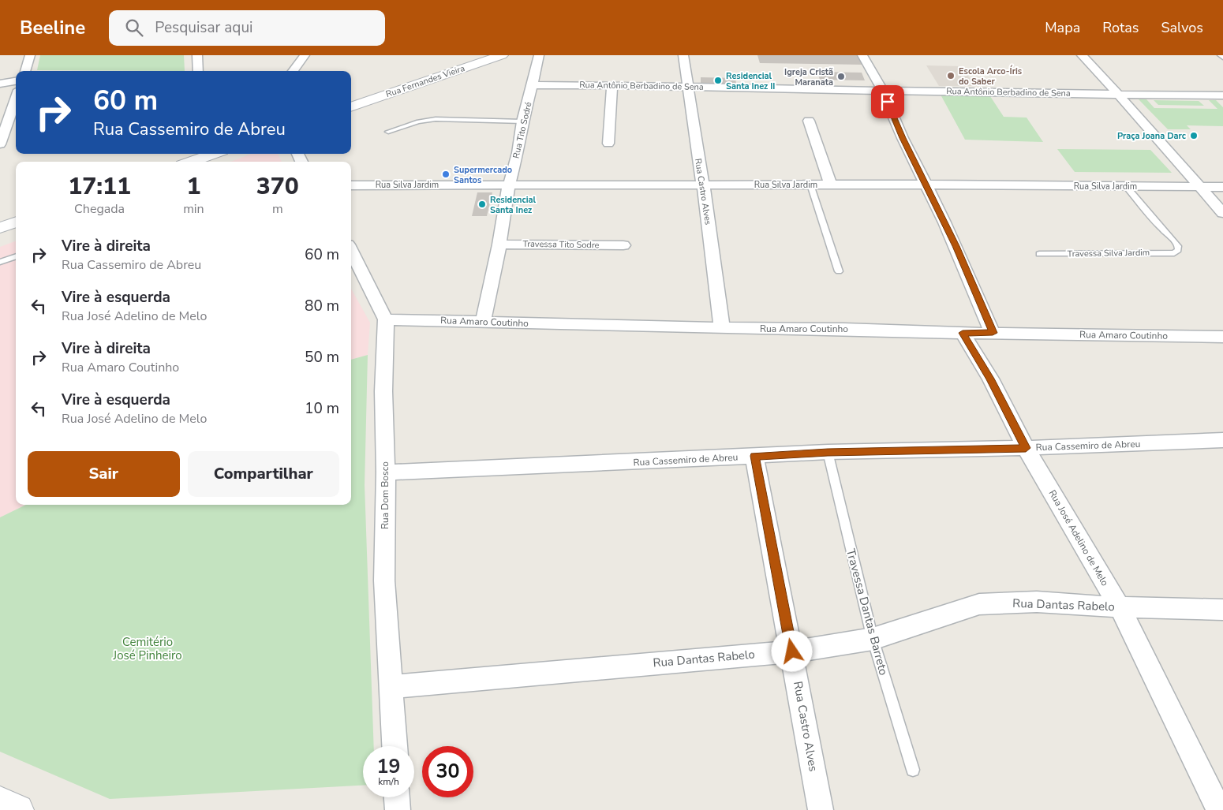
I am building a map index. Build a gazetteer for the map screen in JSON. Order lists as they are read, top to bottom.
{
  "streets": {
    "street": [
      "Rua Fernandes Vieira",
      "Rua Antônio Berbadino de Sena",
      "Rua Tito Sodré",
      "Rua Silva Jardim",
      "Rua Castro Alves",
      "Travessa Tito Sodre",
      "Rua Amaro Coutinho",
      "Rua Cassemiro de Abreu",
      "Rua Dom Bosco",
      "Rua José Adelino de Melo",
      "Rua Dantas Rabelo"
    ],
    "lane": ["Travessa Silva Jardim", "Travessa Dantas Barreto"]
  },
  "crossings": [
    ["Rua Antônio Berbadino de Sena", "Rua Tito Sodré"],
    ["Rua Antônio Berbadino de Sena", "Rua Castro Alves"],
    ["Rua Tito Sodré", "Rua Silva Jardim"],
    ["Rua Tito Sodré", "Travessa Tito Sodre"],
    ["Rua Tito Sodré", "Rua Amaro Coutinho"],
    ["Rua Silva Jardim", "Rua Castro Alves"],
    ["Rua Silva Jardim", "Travessa Silva Jardim"],
    ["Rua Castro Alves", "Rua Amaro Coutinho"],
    ["Rua Castro Alves", "Rua Cassemiro de Abreu"],
    ["Rua Castro Alves", "Rua Dantas Rabelo"],
    ["Rua Amaro Coutinho", "Rua Dom Bosco"],
    ["Rua Amaro Coutinho", "Rua José Adelino de Melo"],
    ["Rua Cassemiro de Abreu", "Rua Dom Bosco"],
    ["Rua Cassemiro de Abreu", "Rua José Adelino de Melo"],
    ["Rua Cassemiro de Abreu", "Travessa Dantas Barreto"],
    ["Rua Dom Bosco", "Rua Dantas Rabelo"],
    ["Rua José Adelino de Melo", "Rua Dantas Rabelo"],
    ["Rua Dantas Rabelo", "Travessa Dantas Barreto"]
  ],
  "parks": ["Cemitério José Pinheiro"],
  "places": [
    "Escola Arco-Íris do Saber",
    "Igreja Cristã Maranata",
    "Residencial Santa Inez II",
    "Praça Joana Darc",
    "Supermercado Santos",
    "Residencial Santa Inez"
  ],
  "page": {
    "header": "Beeline",
    "search": "Pesquisar aqui",
    "nav": ["Mapa", "Rotas", "Salvos"],
    "turn": ["60 m", "Rua Cassemiro de Abreu"],
    "eta": [
      "17:11",
      "Chegada",
      "1",
      "min",
      "370",
      "m"
    ],
    "list": [
      {
        "name": "Vire à direita",
        "note": "Rua Cassemiro de Abreu",
        "value": "60 m"
      },
      {
        "name": "Vire à esquerda",
        "note": "Rua José Adelino de Melo",
        "value": "80 m"
      },
      {
        "name": "Vire à direita",
        "note": "Rua Amaro Coutinho",
        "value": "50 m"
      },
      {
        "name": "Vire à esquerda",
        "note": "Rua José Adelino de Melo",
        "value": "10 m"
      }
    ],
    "buttons": ["Sair", "Compartilhar"],
    "speed": "19 km/h",
    "limit": "30"
  }
}
